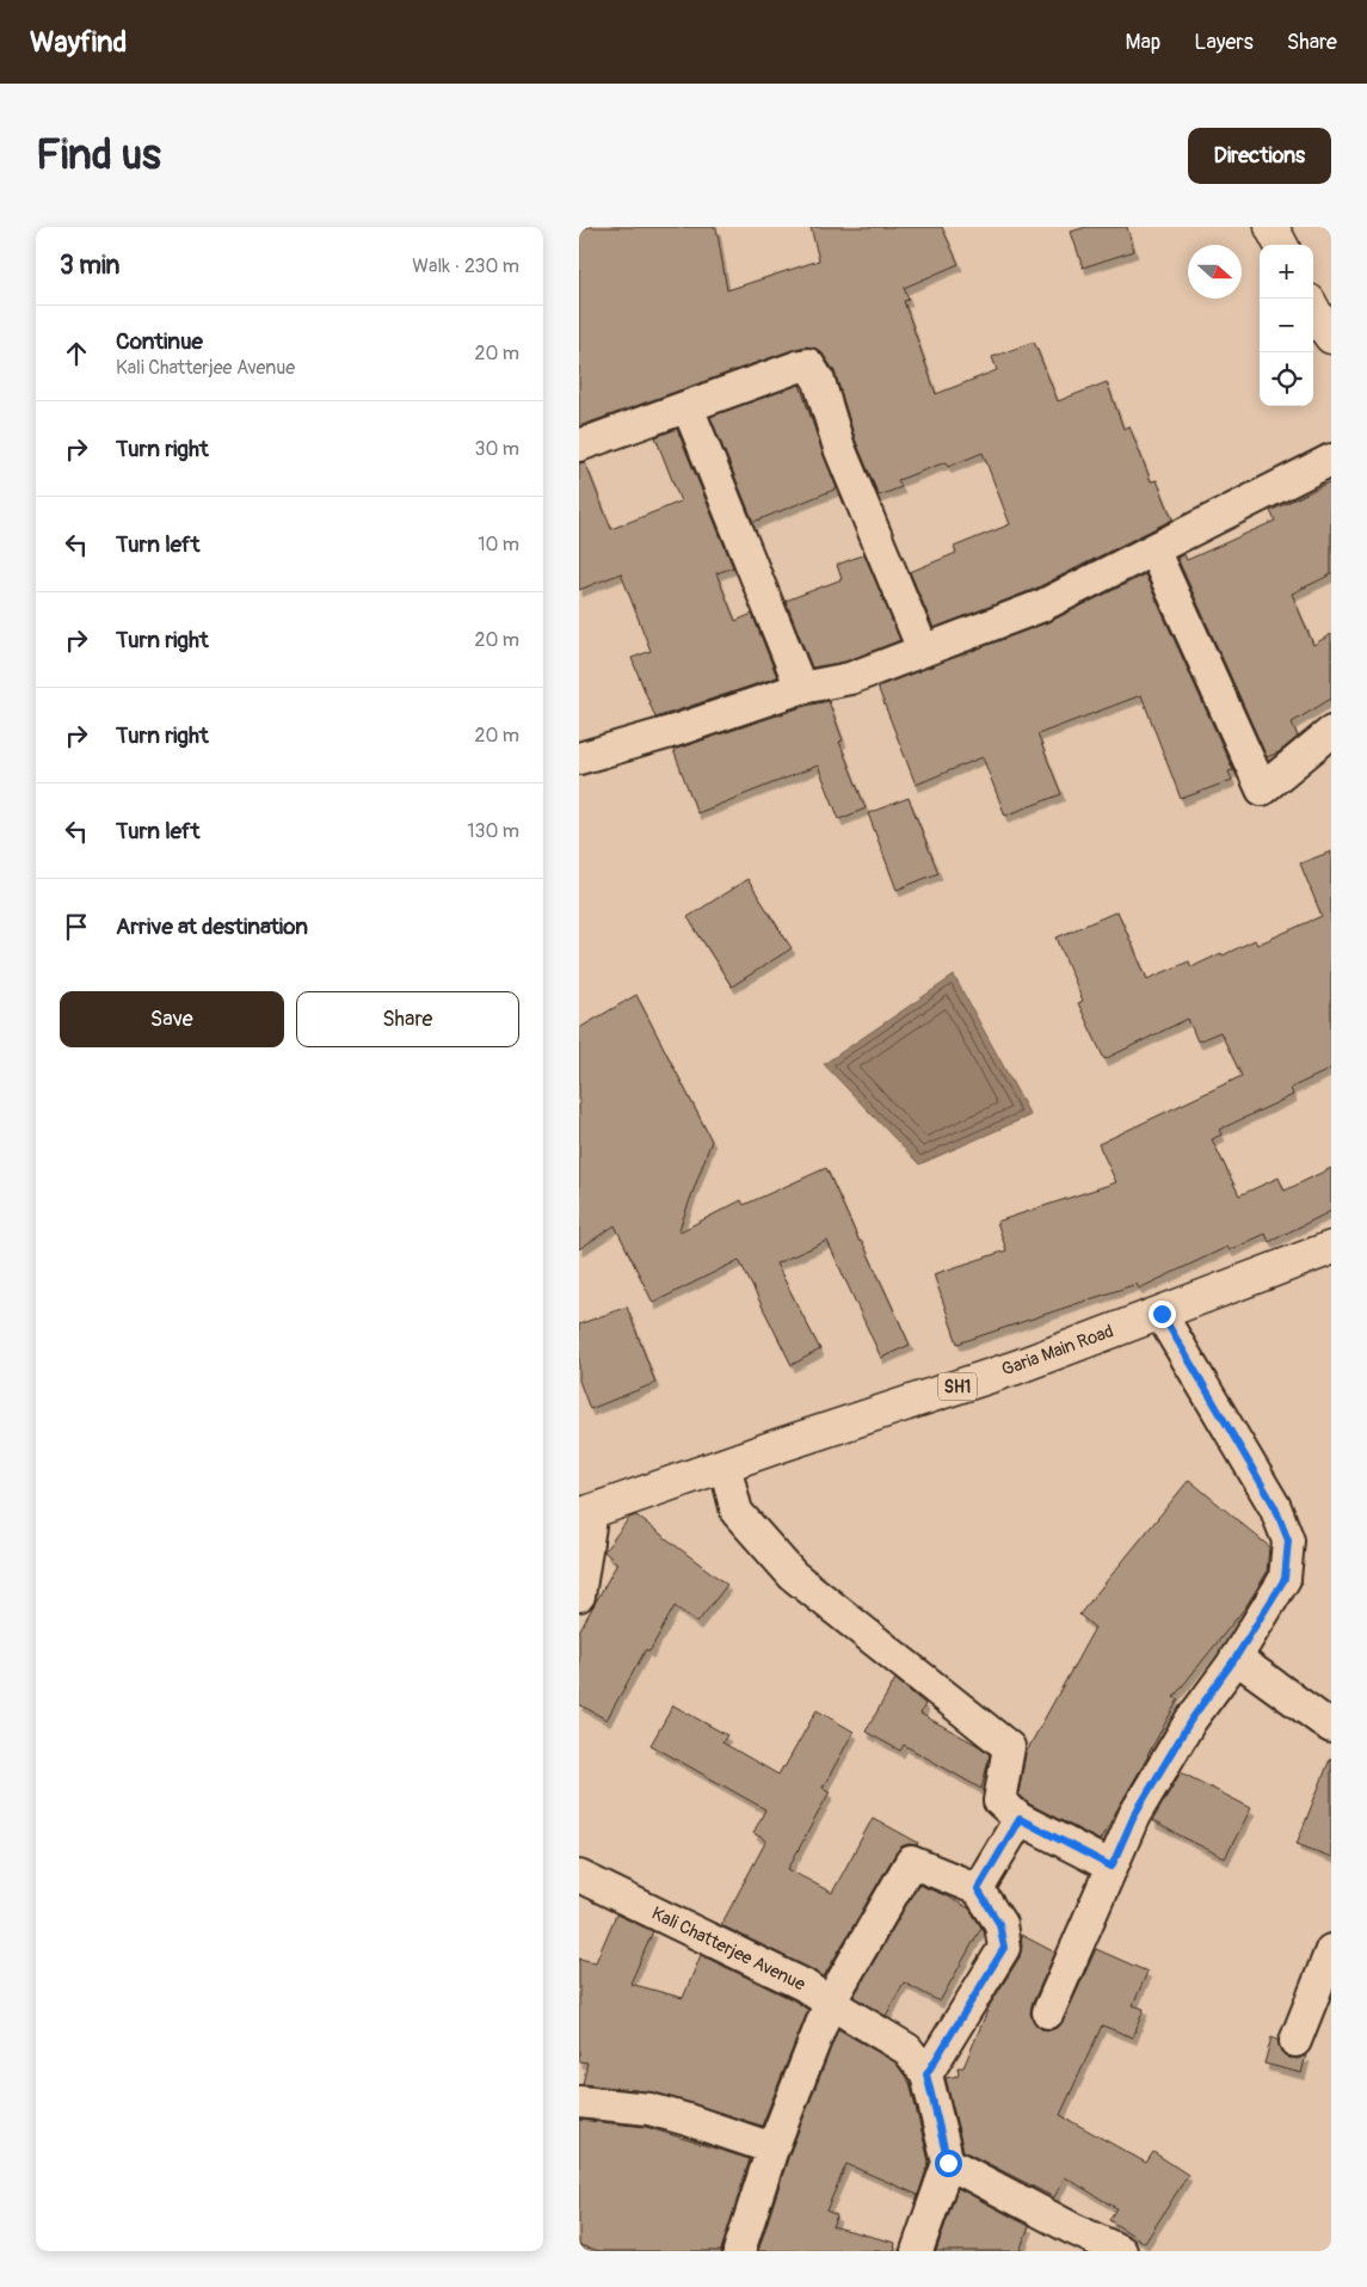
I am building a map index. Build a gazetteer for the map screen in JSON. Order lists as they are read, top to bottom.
{
  "streets": {
    "main road": ["Garia Main Road", "SH1"],
    "street": ["Kali Chatterjee Avenue"]
  },
  "north": "right",
  "page": {
    "header": "Wayfind",
    "nav": ["Map", "Layers", "Share"],
    "buttons": [
      "Directions",
      ["Save", "Share"]
    ],
    "title": "Find us",
    "heading": ["3 min", "Walk · 230 m"],
    "map_buttons": ["+", "−"],
    "list": [
      ["Continue", "Kali Chatterjee Avenue", "20 m"],
      ["Turn right", "30 m"],
      ["Turn left", "10 m"],
      ["Turn right", "20 m"],
      ["Turn right", "20 m"],
      ["Turn left", "130 m"],
      "Arrive at destination"
    ]
  }
}
